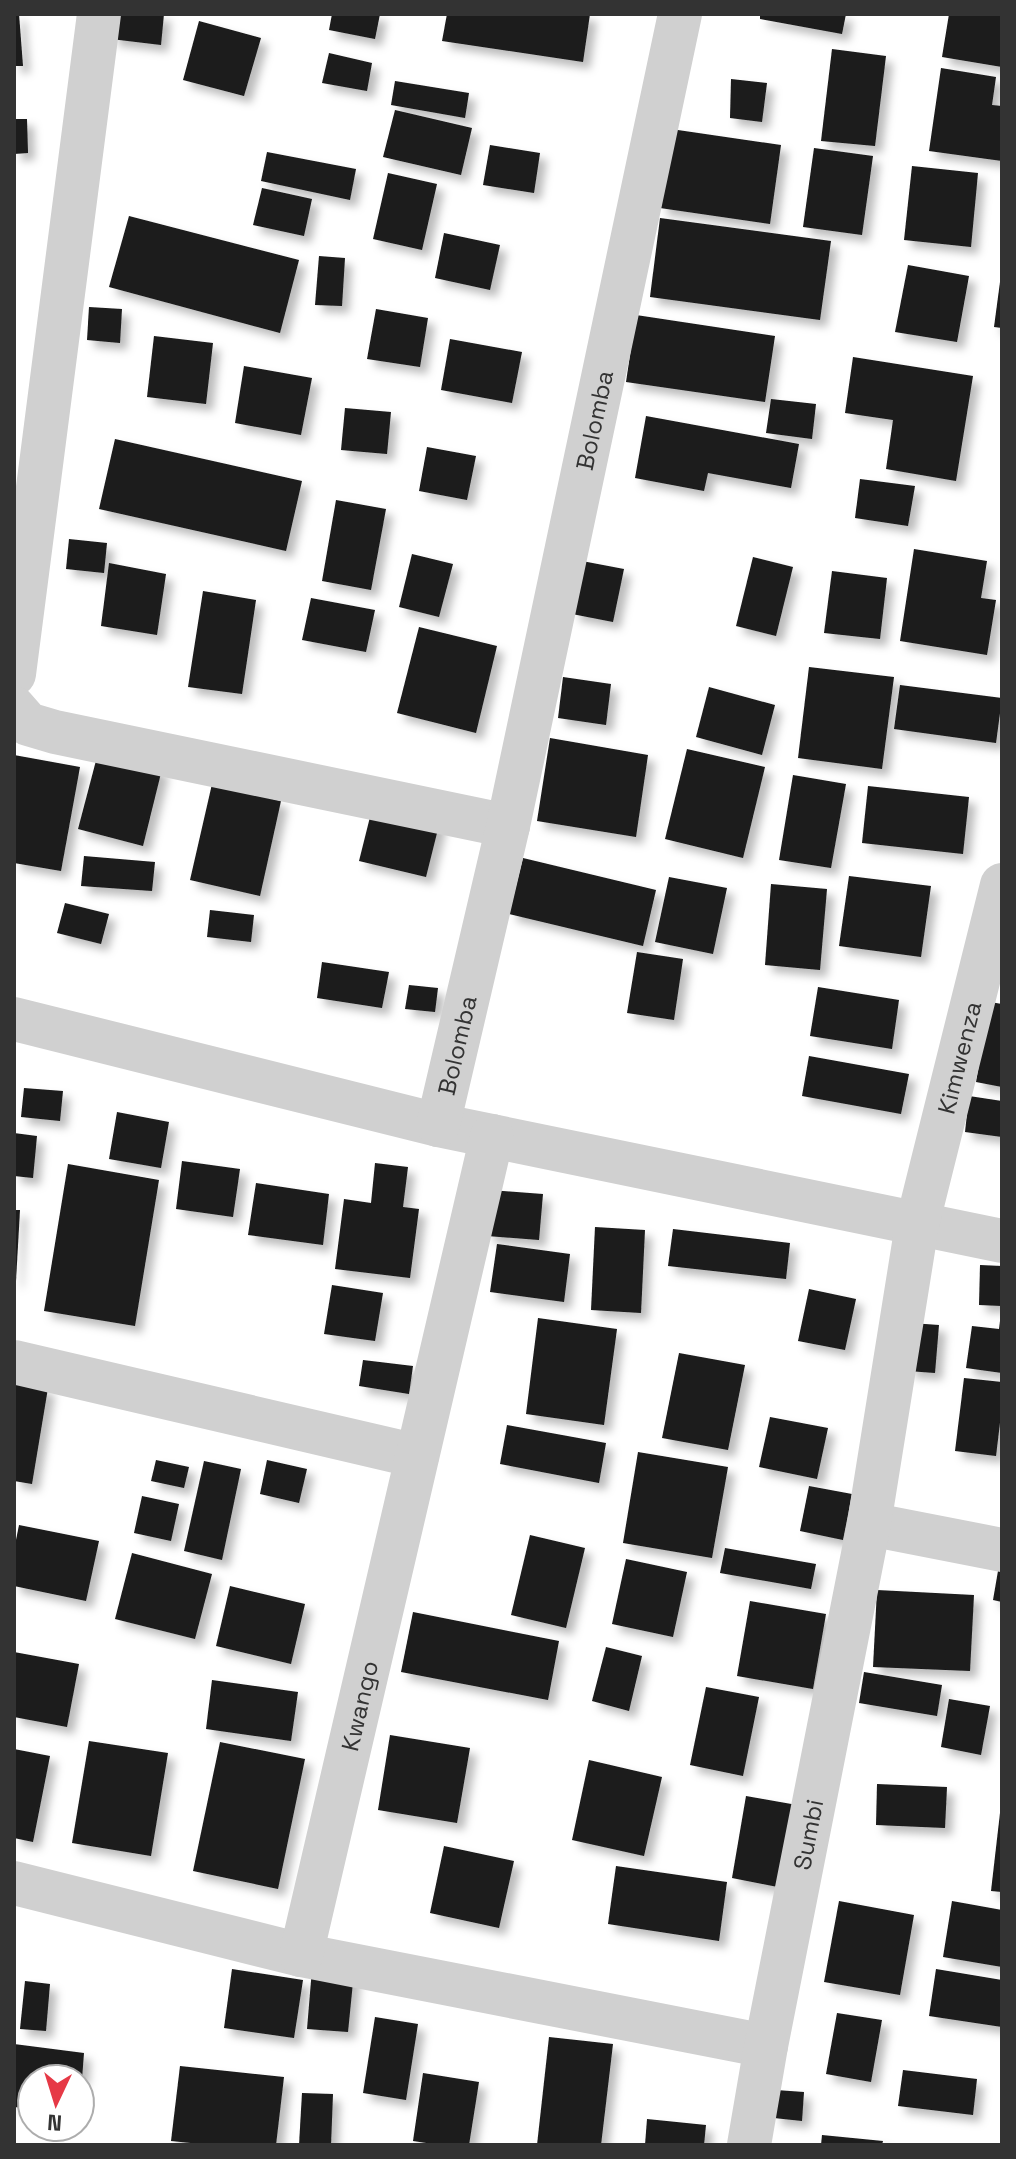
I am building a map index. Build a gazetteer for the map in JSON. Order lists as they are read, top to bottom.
{
  "streets": {
    "street": [
      "Bolomba",
      "Kimwenza",
      "Kwango",
      "Sumbi"
    ]
  },
  "crossings": [
    ["Kimwenza", "Sumbi"]
  ],
  "north": "bottom"
}
